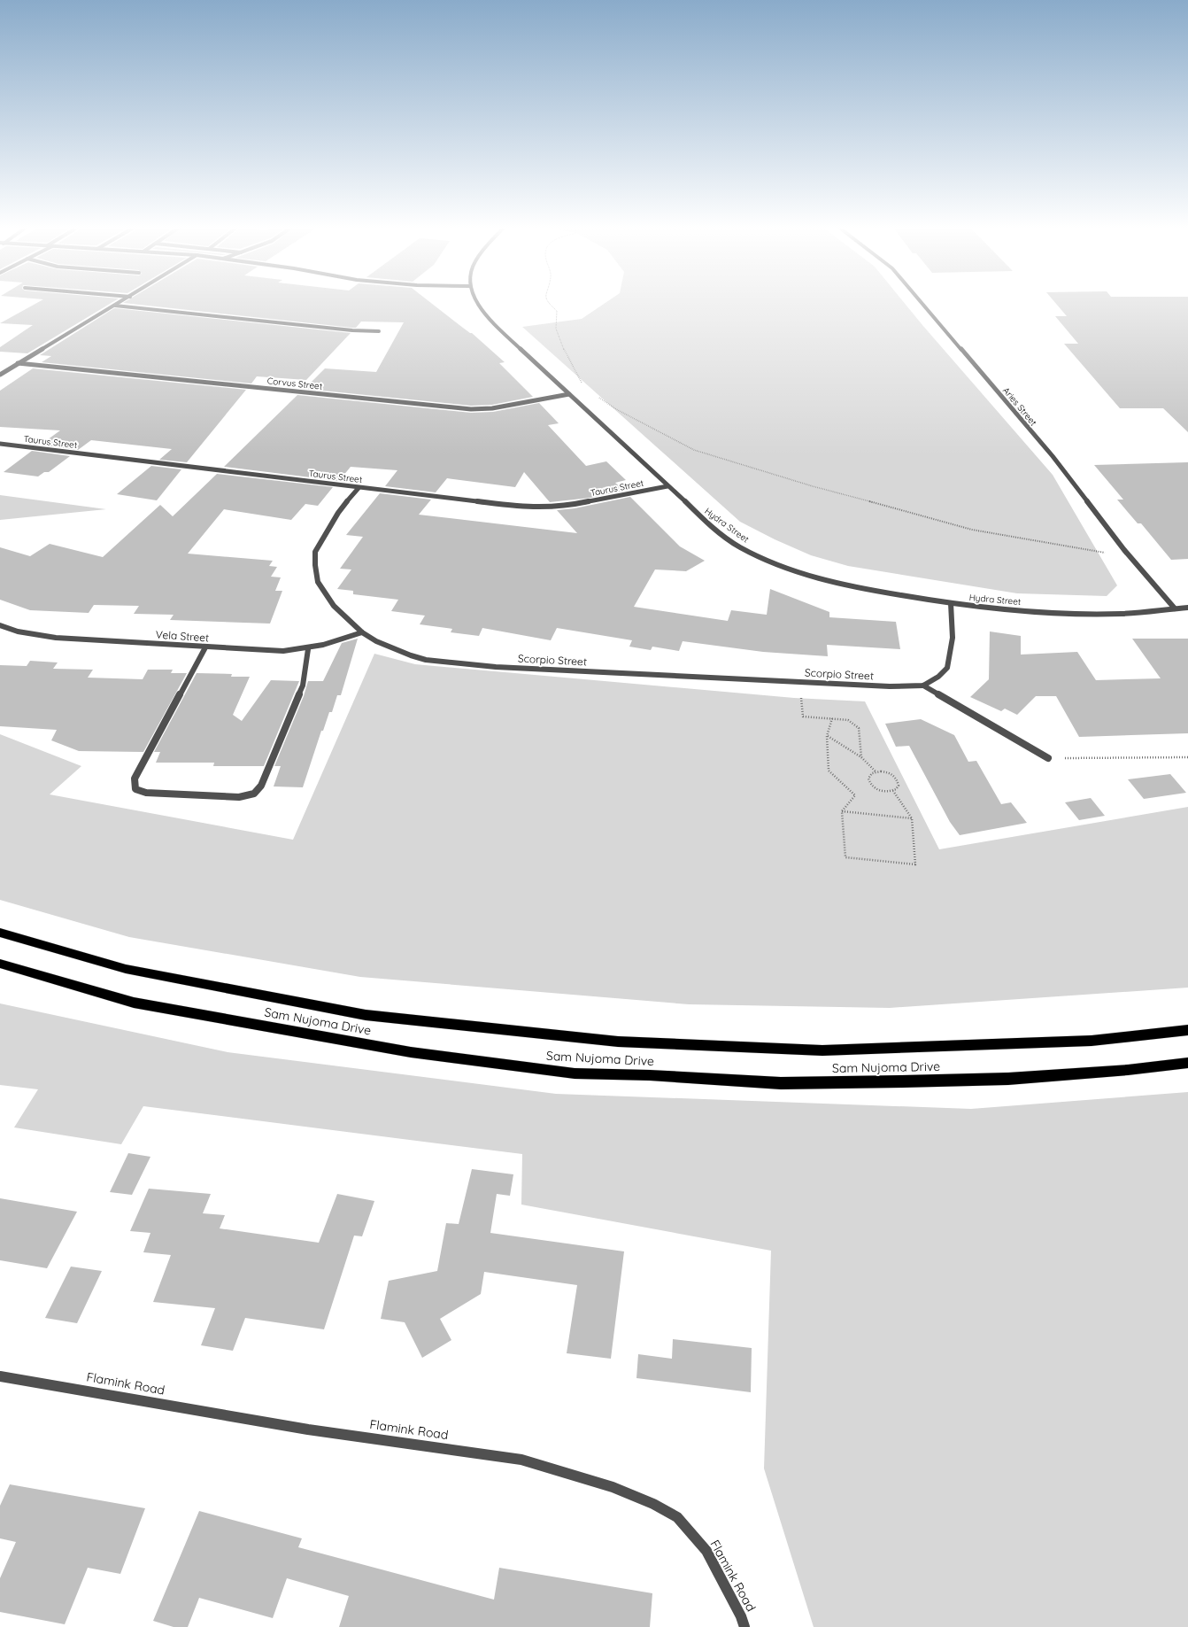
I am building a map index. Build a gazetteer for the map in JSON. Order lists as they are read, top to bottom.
{
  "streets": {
    "highway": ["Sam Nujoma Drive"],
    "street": [
      "Corvus Street",
      "Aries Street",
      "Taurus Street",
      "Hydra Street",
      "Vela Street",
      "Scorpio Street",
      "Flamink Road"
    ]
  },
  "crossings": [
    ["Corvus Street", "Hydra Street"],
    ["Aries Street", "Hydra Street"],
    ["Taurus Street", "Hydra Street"],
    ["Taurus Street", "Scorpio Street"],
    ["Hydra Street", "Scorpio Street"],
    ["Vela Street", "Scorpio Street"]
  ]
}
